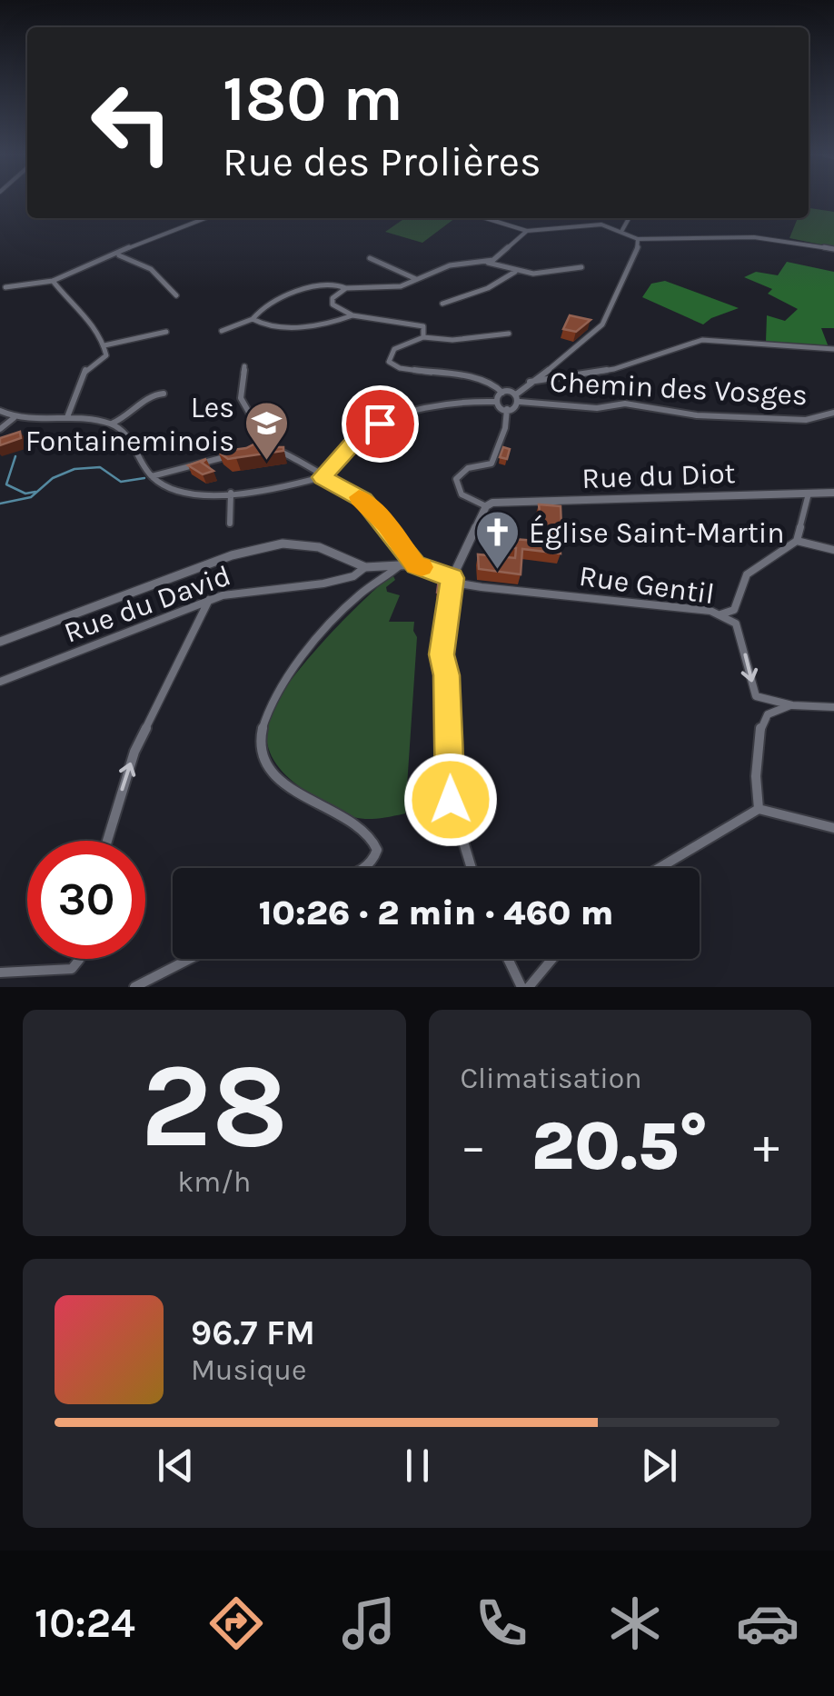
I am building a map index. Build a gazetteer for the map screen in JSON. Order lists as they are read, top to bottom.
{
  "streets": {
    "street": [
      "Chemin des Vosges",
      "Rue du Diot",
      "Rue Gentil",
      "Rue du David"
    ]
  },
  "places": {
    "school or university": ["Les Fontaineminois"],
    "church": ["Église Saint-Martin"]
  },
  "page": {
    "turn": ["180 m", "Rue des Prolières"],
    "limit": "30",
    "trip": "10:26 · 2 min · 460 m",
    "tile": [
      ["28", "km/h"],
      "Climatisation"
    ],
    "heat": ["−", "20.5°", "+"],
    "song": ["96.7 FM", "Musique"],
    "tabs": "10:24"
  }
}
